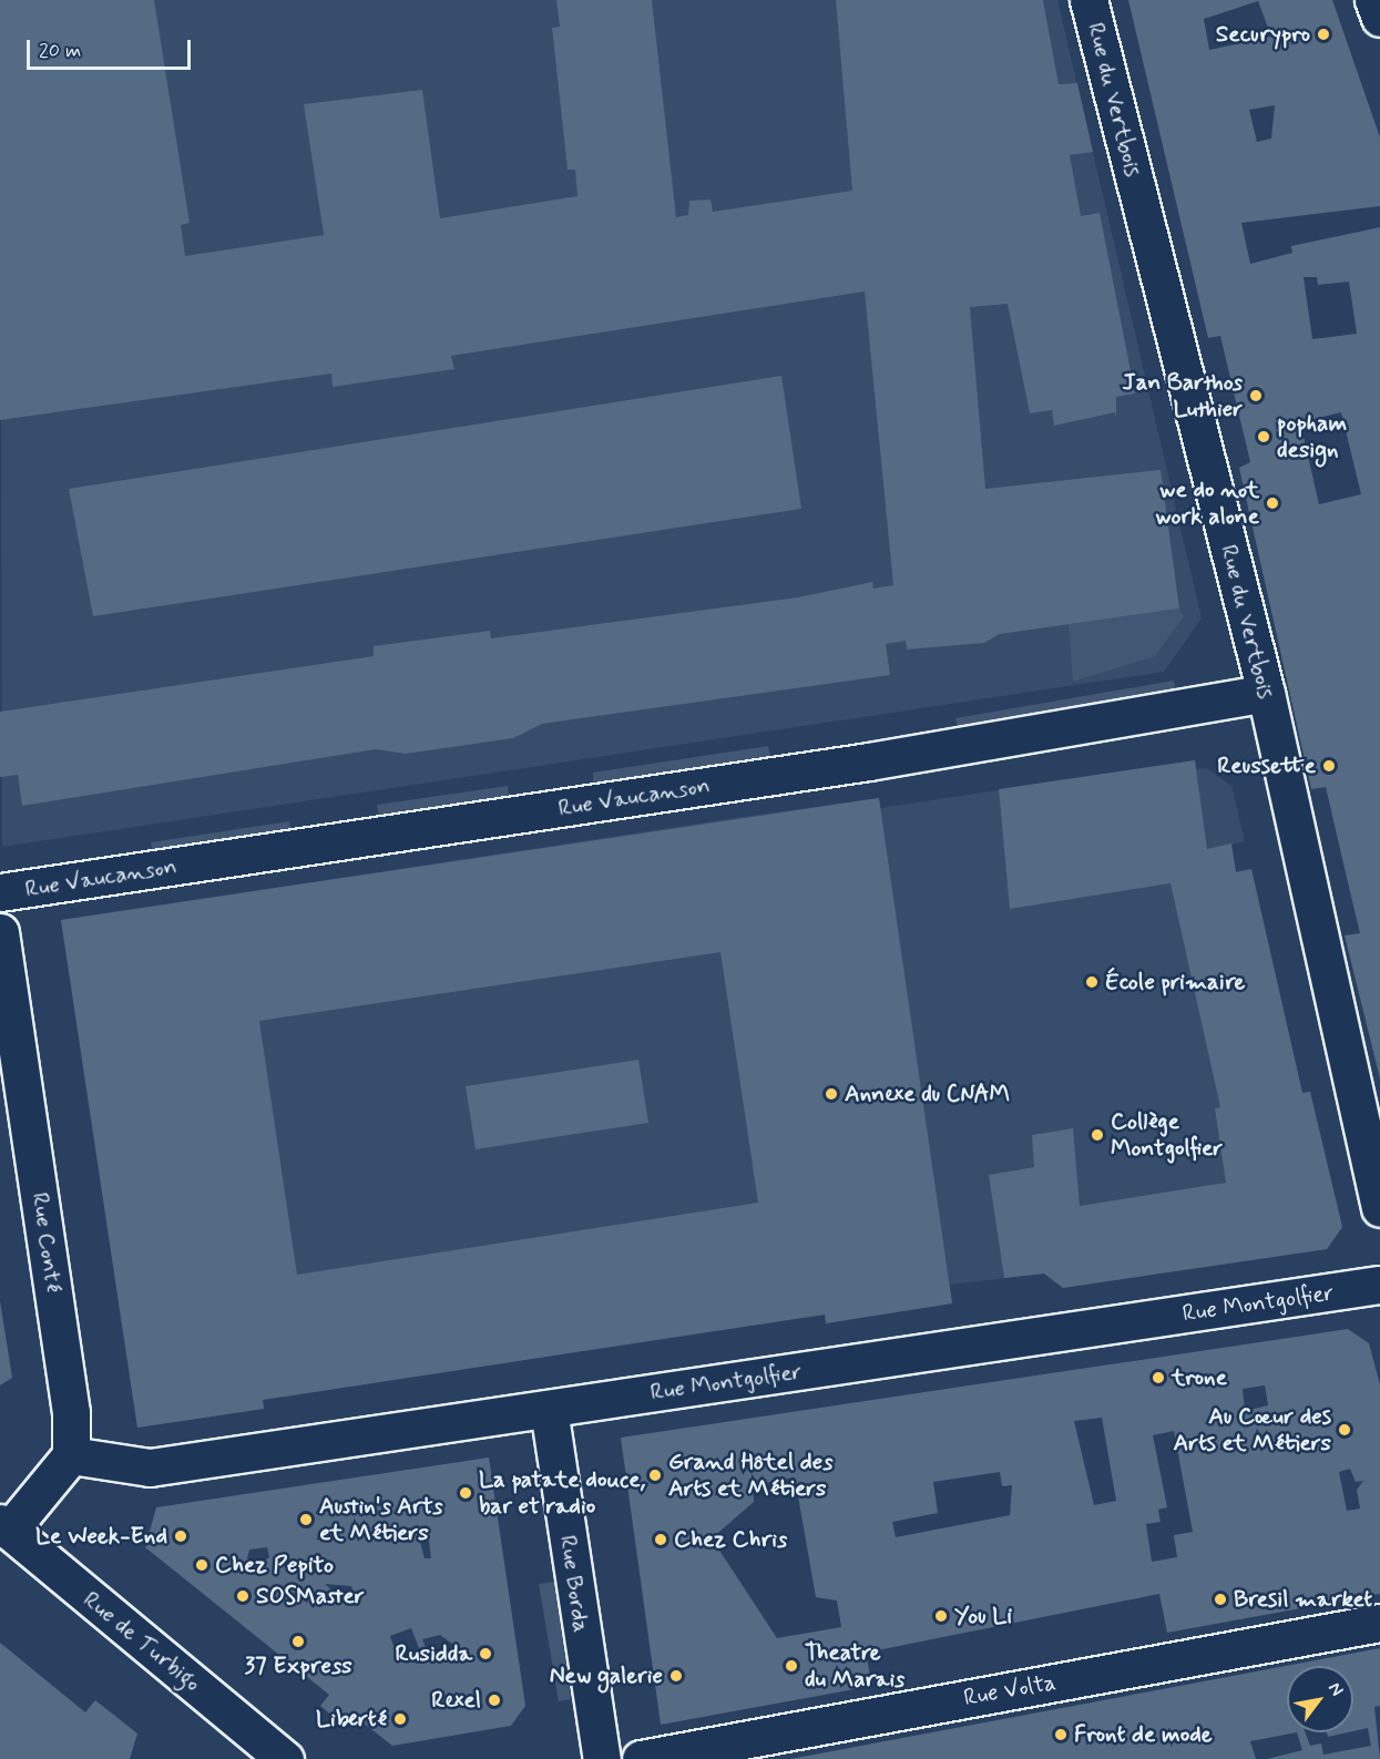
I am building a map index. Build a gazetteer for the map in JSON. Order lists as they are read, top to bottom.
{
  "streets": {
    "street": [
      "Rue du Vertbois",
      "Rue Vaucanson",
      "Rue Conté",
      "Rue Montgolfier",
      "Rue Borda",
      "Rue de Turbigo",
      "Rue Volta"
    ]
  },
  "crossings": [
    ["Rue du Vertbois", "Rue Vaucanson"],
    ["Rue Conté", "Rue Montgolfier"],
    ["Rue Montgolfier", "Rue Borda"]
  ],
  "places": [
    "Securypro",
    "Jan Barthos Luthier",
    "popham design",
    "we do not work alone",
    "Reussette",
    "École primaire",
    "Annexe du CNAM",
    "Collège Montgolfier",
    "trone",
    "Au Cœur des Arts et Métiers",
    "Grand Hôtel des Arts et Métiers",
    "La patate douce, bar et radio",
    "Austin's Arts et Métiers",
    "Le Week-End",
    "Chez Chris",
    "Chez Pepito",
    "SOSMaster",
    "Bresil market",
    "You Li",
    "37 Express",
    "Rusidda",
    "Theatre du Marais",
    "New galerie",
    "Rexel",
    "Liberté",
    "Front de mode"
  ],
  "scale_bar": "20 m",
  "north": "top right"
}
